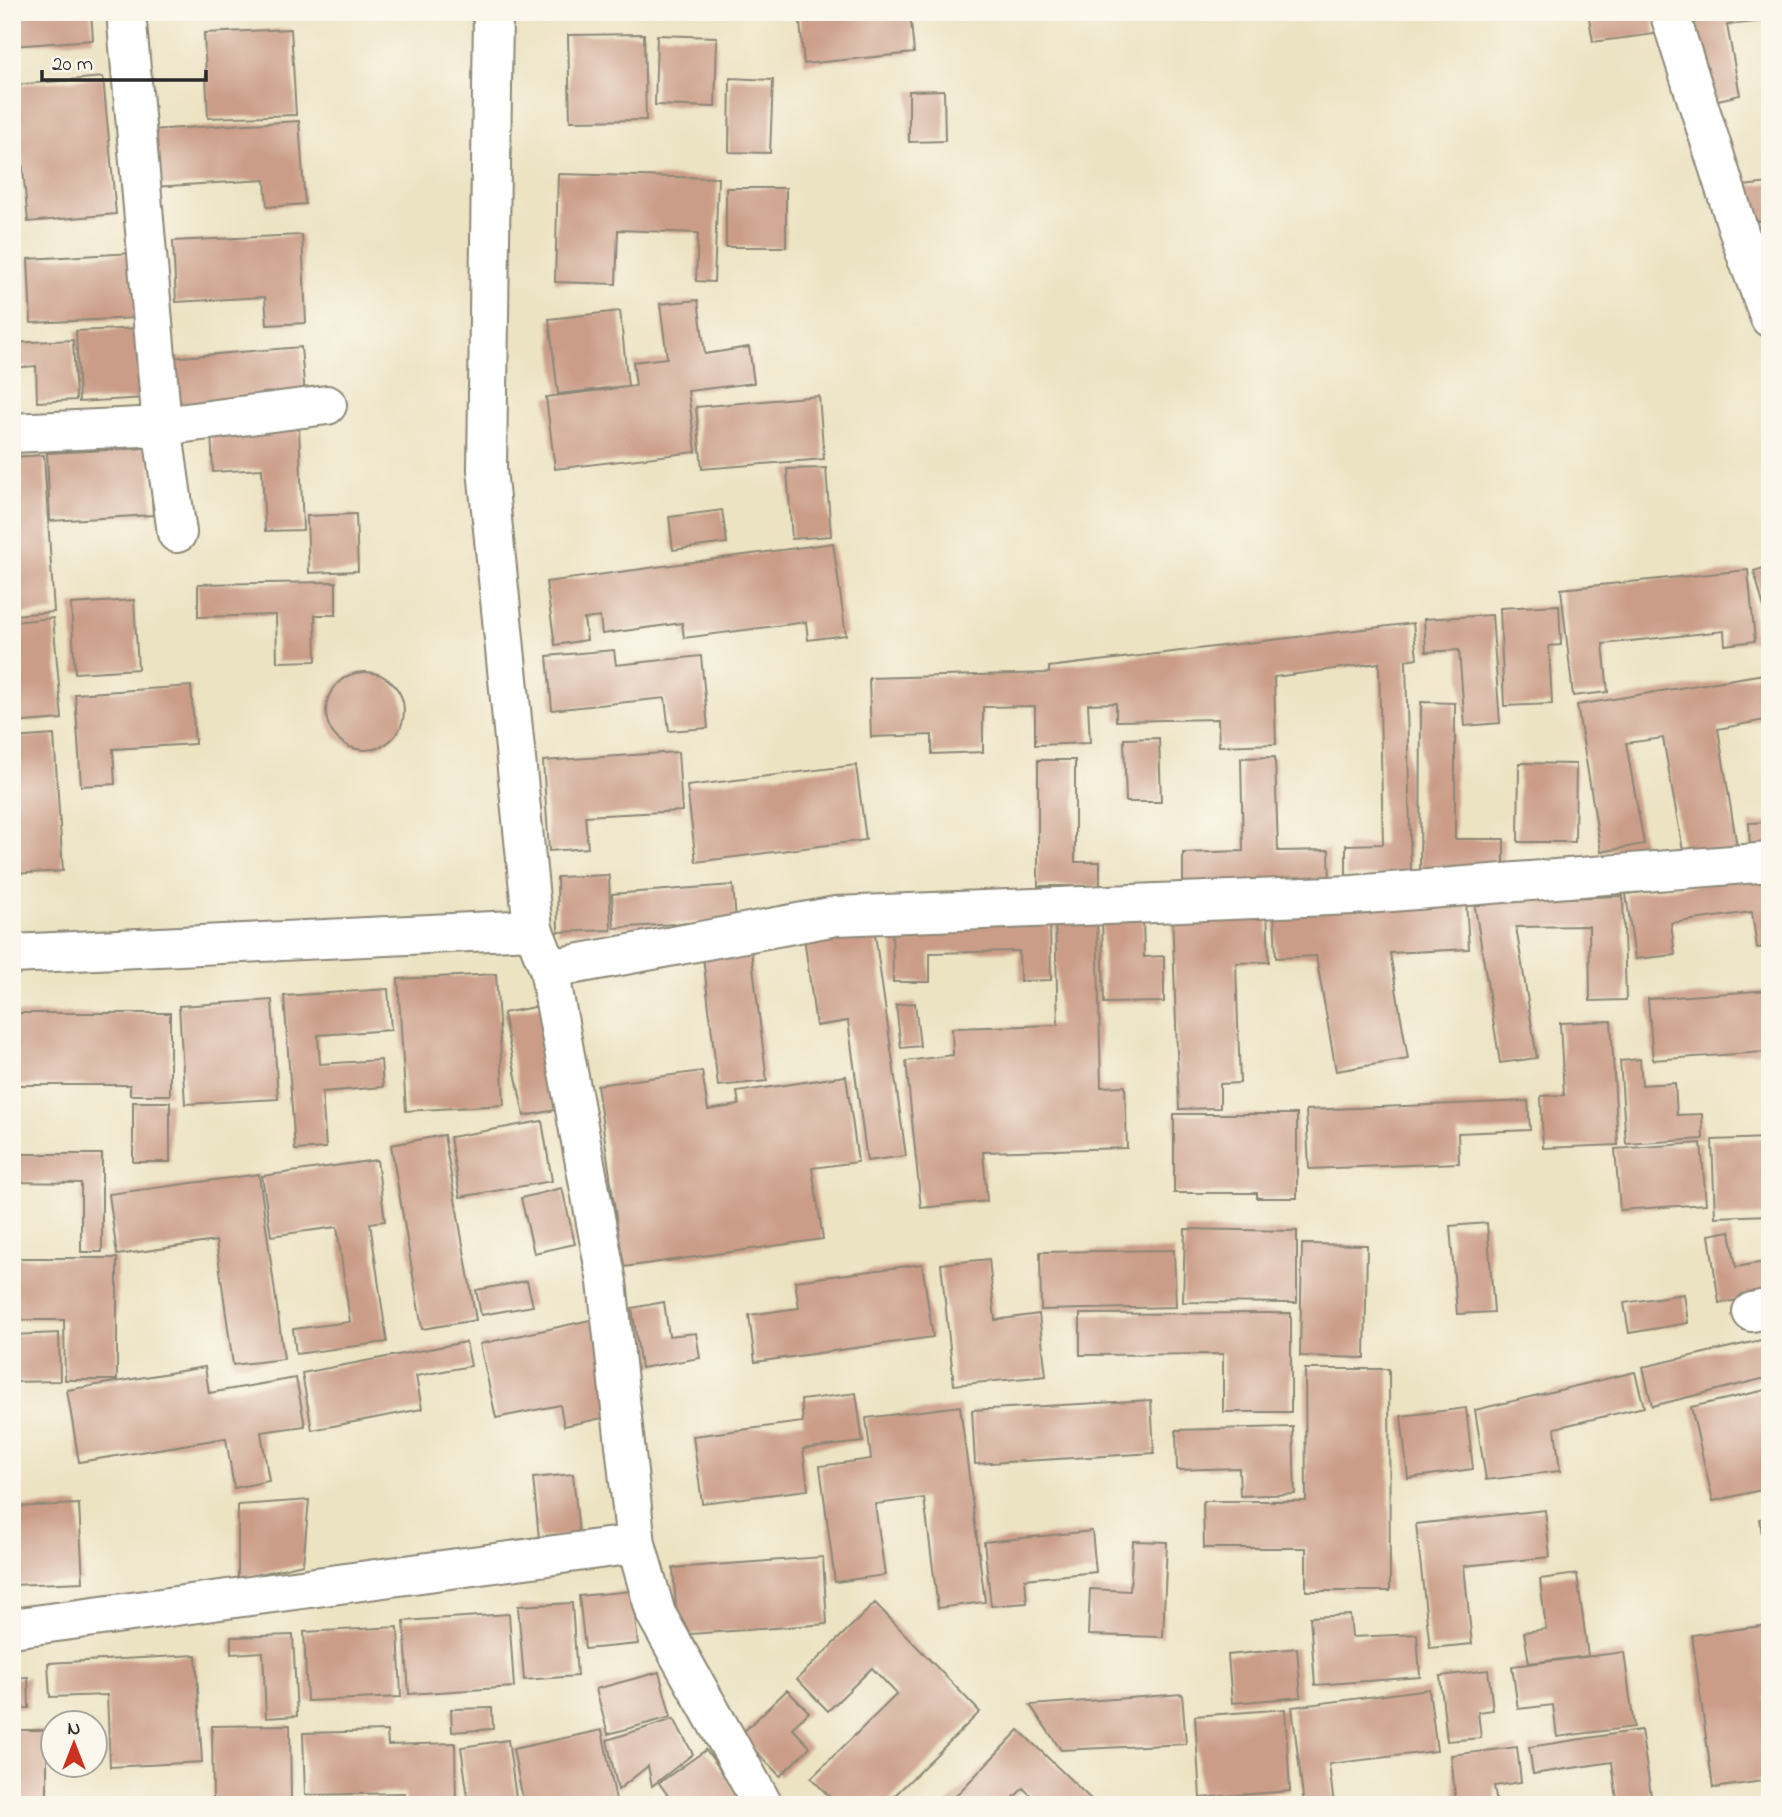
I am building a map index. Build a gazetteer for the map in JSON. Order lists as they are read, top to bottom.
{
  "scale_bar": "20 m",
  "north": "top"
}
